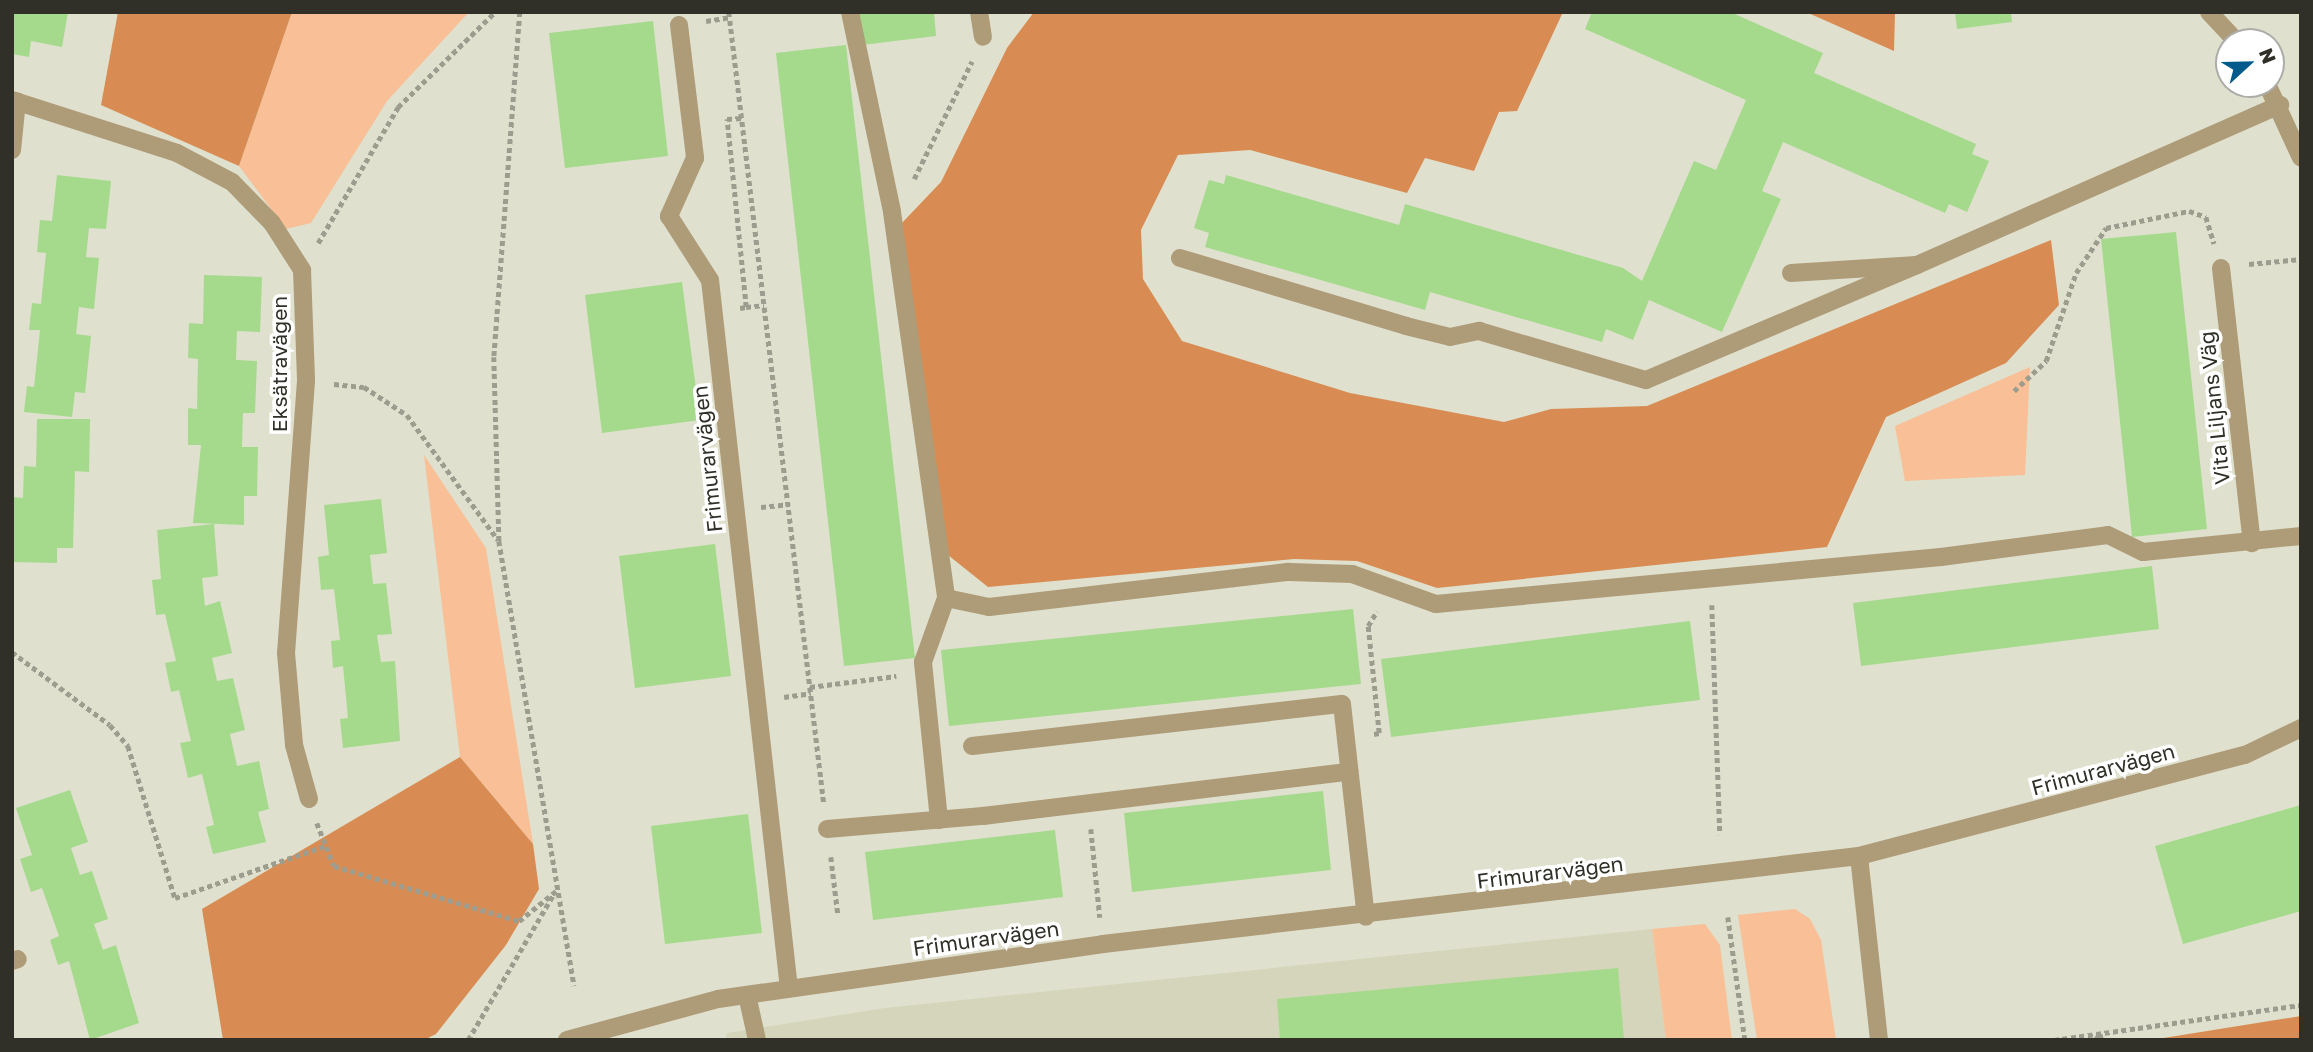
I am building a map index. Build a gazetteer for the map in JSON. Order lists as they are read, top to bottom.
{
  "streets": {
    "street": ["Eksätravägen", "Vita Liljans Väg", "Frimurarvägen"]
  },
  "north": "right"
}
